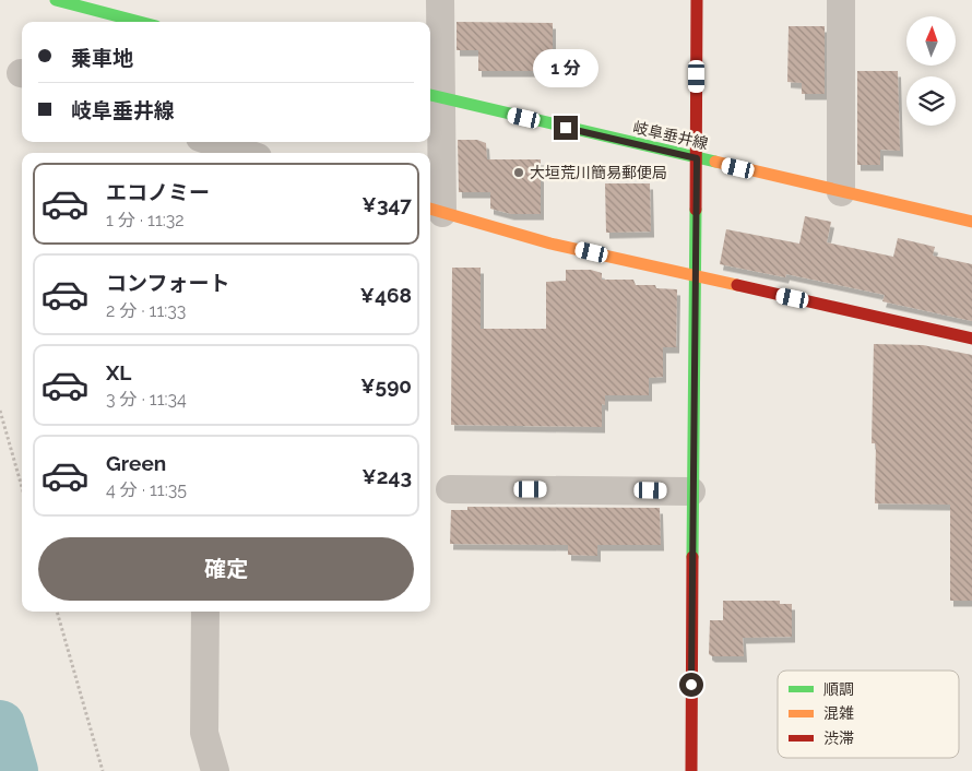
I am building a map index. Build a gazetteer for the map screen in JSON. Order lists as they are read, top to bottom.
{
  "streets": {
    "street": ["岐阜垂井線"]
  },
  "places": ["大垣荒川簡易郵便局"],
  "legend": ["順調", "混雑", "渋滞"],
  "north": "top",
  "page": {
    "banner": ["乗車地", "岐阜垂井線"],
    "bubble": "1 分",
    "list": [
      {
        "name": "エコノミー",
        "note": "1 分 · 11:32",
        "value": "¥347"
      },
      {
        "name": "コンフォート",
        "note": "2 分 · 11:33",
        "value": "¥468"
      },
      {
        "name": "XL",
        "note": "3 分 · 11:34",
        "value": "¥590"
      },
      {
        "name": "Green",
        "note": "4 分 · 11:35",
        "value": "¥243"
      }
    ],
    "buttons": "確定"
  }
}
